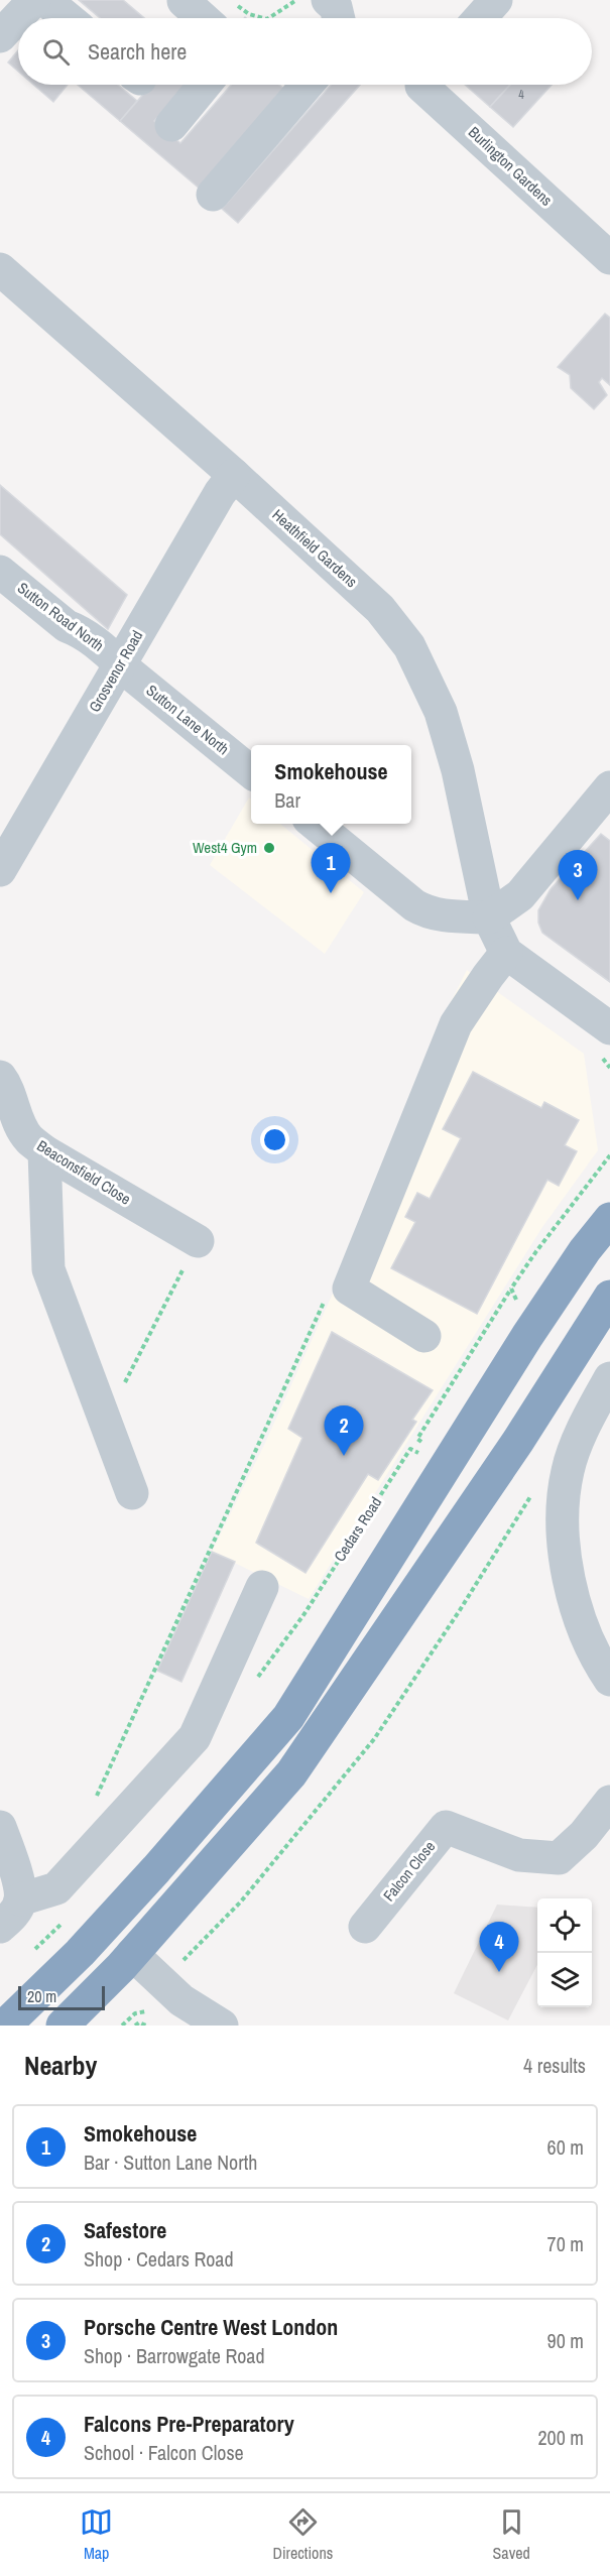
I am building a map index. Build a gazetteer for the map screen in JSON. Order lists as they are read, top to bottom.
{
  "streets": {
    "street": [
      "Burlington Gardens",
      "Heathfield Gardens",
      "Sutton Road North",
      "Grosvenor Road",
      "Sutton Lane North",
      "Beaconsfield Close",
      "Falcon Close"
    ],
    "path": ["Cedars Road"]
  },
  "crossings": [
    ["Heathfield Gardens", "Grosvenor Road"],
    ["Sutton Road North", "Grosvenor Road"],
    ["Sutton Road North", "Sutton Lane North"],
    ["Grosvenor Road", "Sutton Lane North"]
  ],
  "places": ["West4 Gym"],
  "house_numbers": ["4"],
  "scale_bar": "20 m",
  "page": {
    "search": "Search here",
    "popup": ["Smokehouse", "Bar"],
    "pins": [
      "1",
      "3",
      "2",
      "4"
    ],
    "scale": "20 m",
    "heading": ["Nearby", "4 results"],
    "list": [
      {
        "mark": "1",
        "name": "Smokehouse",
        "note": "Bar · Sutton Lane North",
        "value": "60 m"
      },
      {
        "mark": "2",
        "name": "Safestore",
        "note": "Shop · Cedars Road",
        "value": "70 m"
      },
      {
        "mark": "3",
        "name": "Porsche Centre West London",
        "note": "Shop · Barrowgate Road",
        "value": "90 m"
      },
      {
        "mark": "4",
        "name": "Falcons Pre-Preparatory",
        "note": "School · Falcon Close",
        "value": "200 m"
      }
    ],
    "nav": ["Map", "Directions", "Saved"]
  }
}
